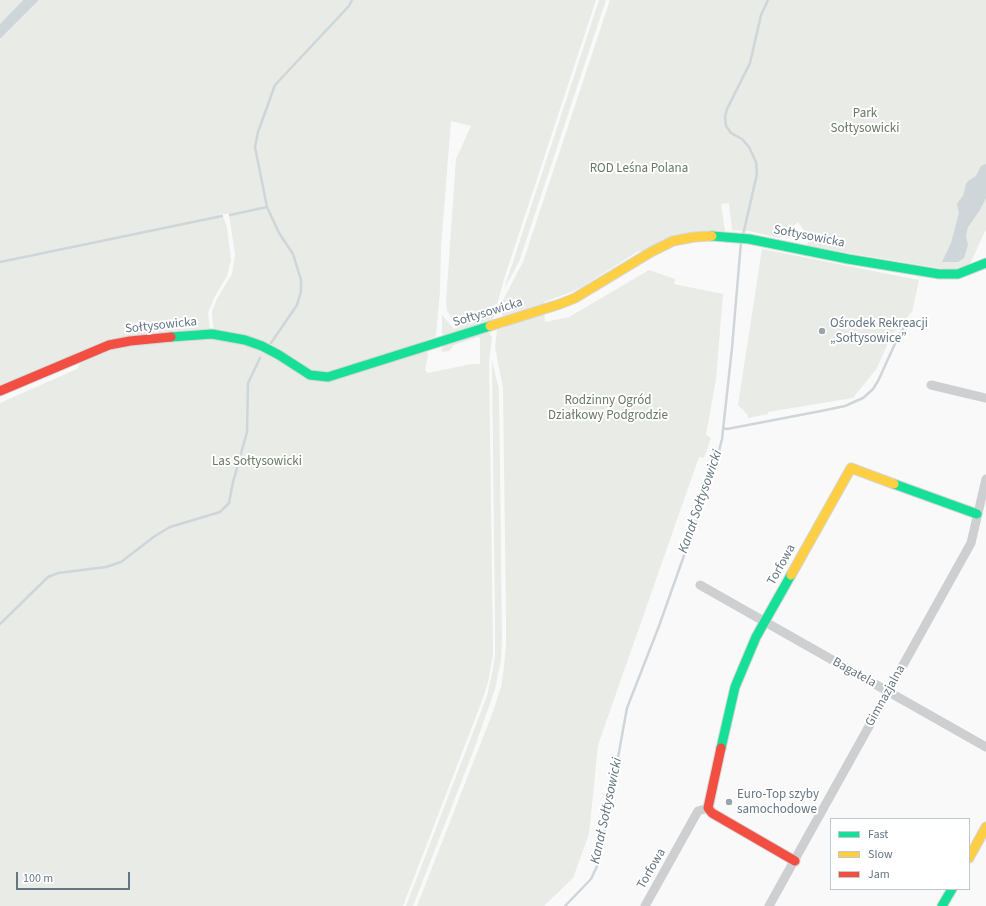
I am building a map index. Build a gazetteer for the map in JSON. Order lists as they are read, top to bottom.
{
  "streets": {
    "street": [
      "Sołtysowicka",
      "Torfowa",
      "Bagatela",
      "Gimnazjalna"
    ]
  },
  "crossings": [
    ["Torfowa", "Bagatela"],
    ["Torfowa", "Gimnazjalna"],
    ["Bagatela", "Gimnazjalna"]
  ],
  "water": ["Kanał Sołtysowicki"],
  "parks": [
    "Park Sołtysowicki",
    "ROD Leśna Polana",
    "Rodzinny Ogród Działkowy Podgrodzie",
    "Las Sołtysowicki"
  ],
  "places": ["Ośrodek Rekreacji „Sołtysowice”", "Euro-Top szyby samochodowe"],
  "legend": ["Fast", "Slow", "Jam"],
  "scale_bar": "100 m"
}
